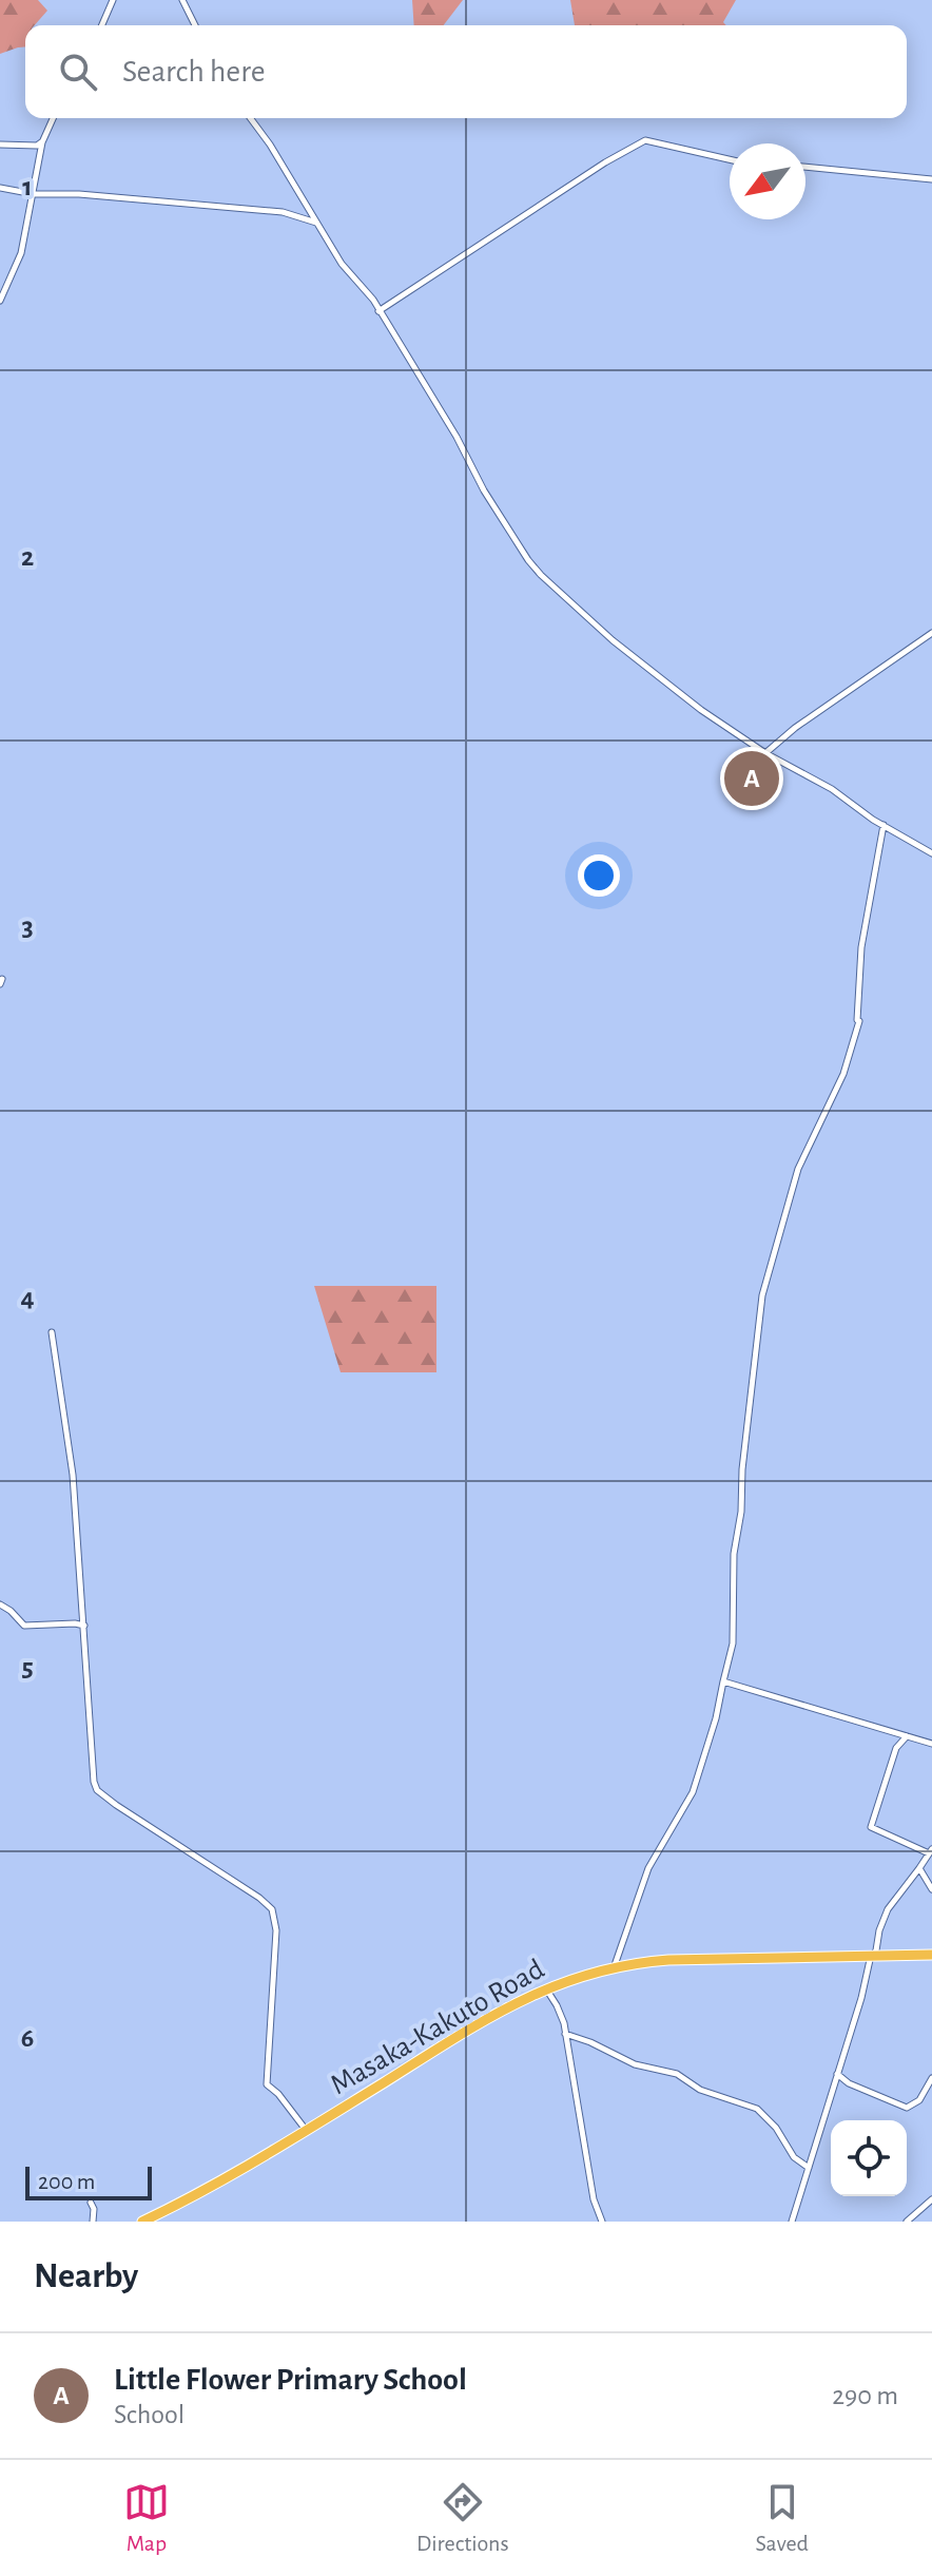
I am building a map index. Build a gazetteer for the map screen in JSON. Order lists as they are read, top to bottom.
{
  "streets": {
    "highway": ["Masaka-Kakuto Road"]
  },
  "scale_bar": "200 m",
  "north": "bottom left",
  "page": {
    "search": "Search here",
    "pins": "A",
    "scale": "200 m",
    "heading": "Nearby",
    "list": [
      {
        "mark": "A",
        "name": "Little Flower Primary School",
        "note": "School",
        "value": "290 m"
      }
    ],
    "nav": ["Map", "Directions", "Saved"]
  },
  "grid": {
    "rows": [
      "1",
      "2",
      "3",
      "4",
      "5",
      "6"
    ]
  }
}
